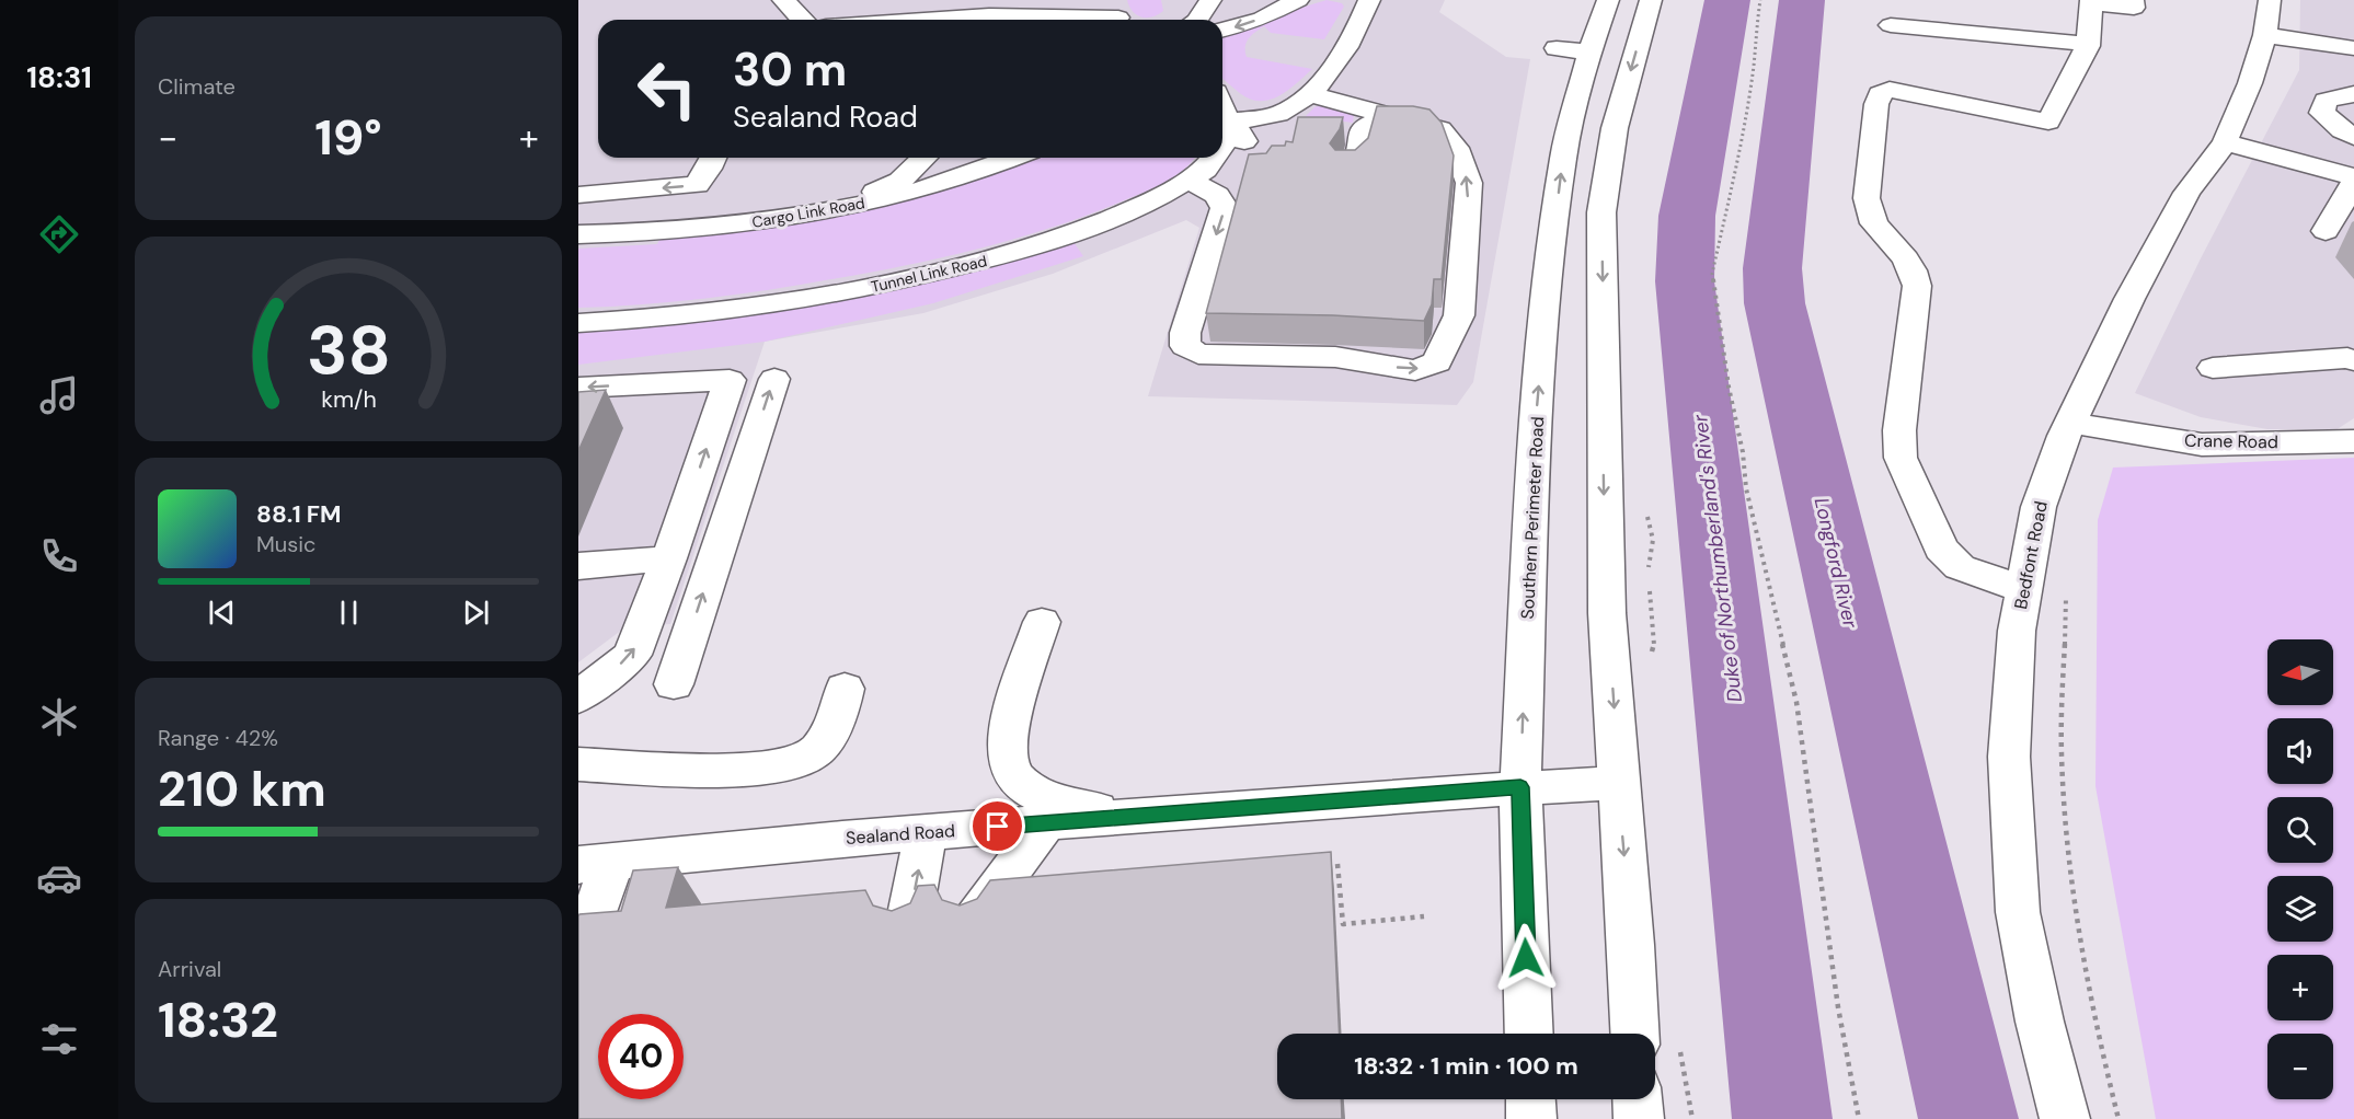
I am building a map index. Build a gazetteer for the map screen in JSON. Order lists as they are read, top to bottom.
{
  "streets": {
    "street": [
      "Cargo Link Road",
      "Tunnel Link Road",
      "Crane Road",
      "Southern Perimeter Road",
      "Bedfont Road",
      "Sealand Road"
    ]
  },
  "crossings": [
    ["Crane Road", "Bedfont Road"],
    ["Southern Perimeter Road", "Sealand Road"]
  ],
  "water": ["Duke of Northumberland's River", "Longford River"],
  "north": "left",
  "page": {
    "tabs": "18:31",
    "tile": [
      "Climate",
      ["Range · 42%", "210 km"],
      ["Arrival", "18:32"]
    ],
    "turn": ["30 m", "Sealand Road"],
    "heat": ["−", "19°", "+"],
    "song": ["88.1 FM", "Music"],
    "map_buttons": ["+", "−"],
    "limit": "40",
    "trip": "18:32 · 1 min · 100 m",
    "gauge": ["38", "km/h"]
  }
}
